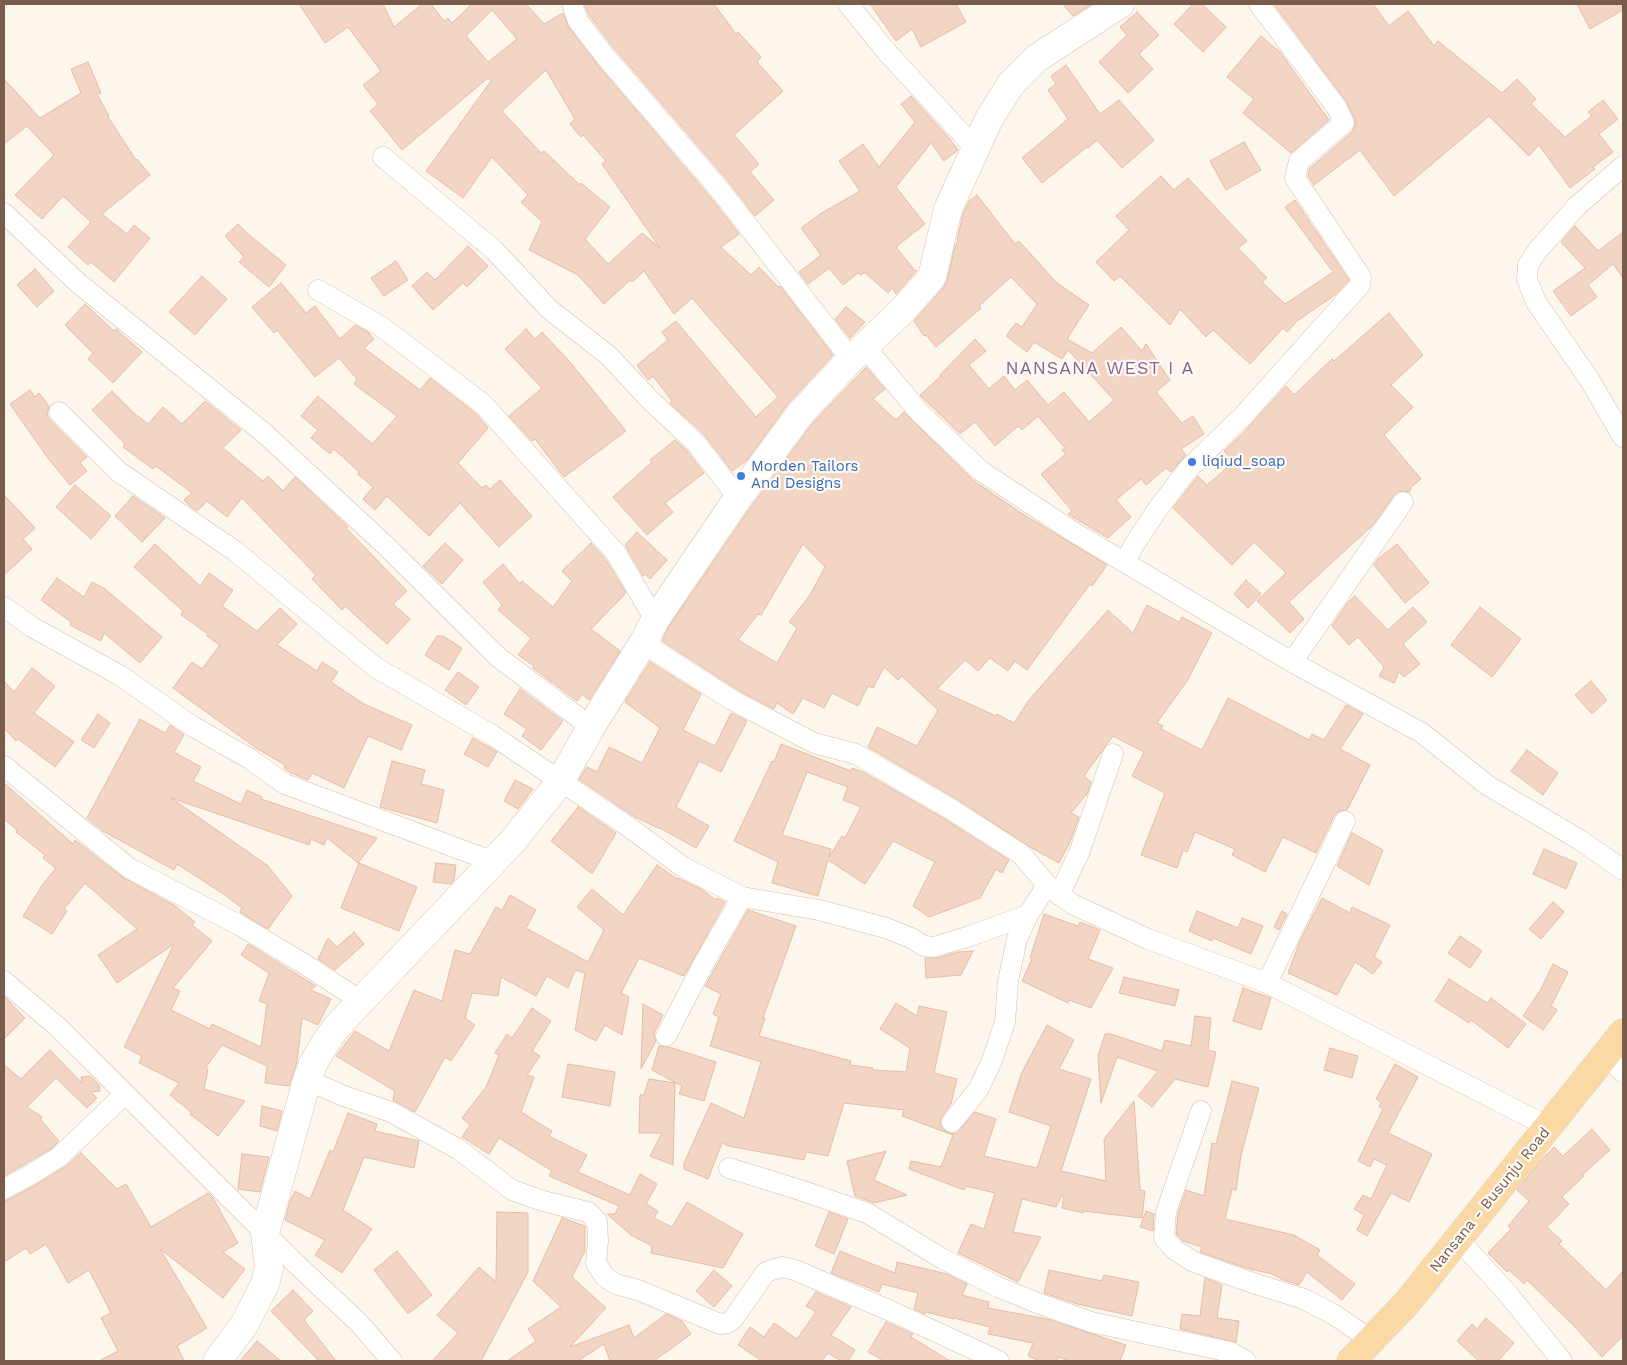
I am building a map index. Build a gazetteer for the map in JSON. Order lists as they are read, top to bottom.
{
  "streets": {
    "main road": ["Nansana - Busunju Road"]
  },
  "districts": ["NANSANA WEST I A"],
  "places": ["liqiud_soap", "Morden Tailors And Designs"]
}
